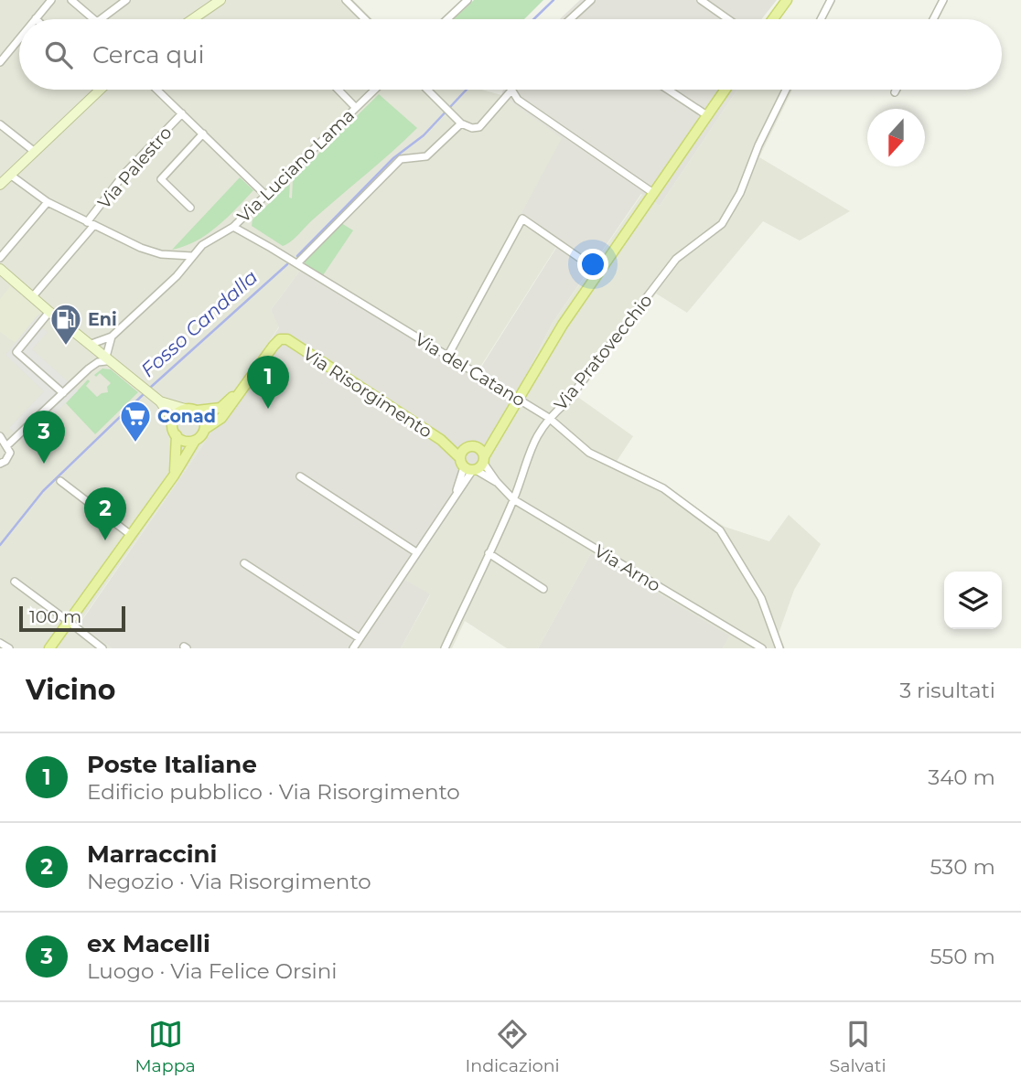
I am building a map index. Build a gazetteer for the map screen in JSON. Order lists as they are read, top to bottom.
{
  "streets": {
    "main road": ["Via Risorgimento"],
    "street": [
      "Via Luciano Lama",
      "Via Palestro",
      "Via Pratovecchio",
      "Via del Catano",
      "Via Arno"
    ]
  },
  "crossings": [
    ["Via Luciano Lama", "Via Palestro"],
    ["Via Luciano Lama", "Via del Catano"],
    ["Via Pratovecchio", "Via del Catano"],
    ["Via Pratovecchio", "Via Arno"],
    ["Via Risorgimento", "Via Arno"]
  ],
  "water": ["Fosso Candalla"],
  "places": {
    "fuel station": ["Eni"],
    "supermarket": ["Conad"]
  },
  "scale_bar": "100 m",
  "north": "bottom",
  "page": {
    "search": "Cerca qui",
    "pins": ["1", "3", "2"],
    "scale": "100 m",
    "heading": ["Vicino", "3 risultati"],
    "list": [
      {
        "mark": "1",
        "name": "Poste Italiane",
        "note": "Edificio pubblico · Via Risorgimento",
        "value": "340 m"
      },
      {
        "mark": "2",
        "name": "Marraccini",
        "note": "Negozio · Via Risorgimento",
        "value": "530 m"
      },
      {
        "mark": "3",
        "name": "ex Macelli",
        "note": "Luogo · Via Felice Orsini",
        "value": "550 m"
      }
    ],
    "nav": ["Mappa", "Indicazioni", "Salvati"]
  }
}
